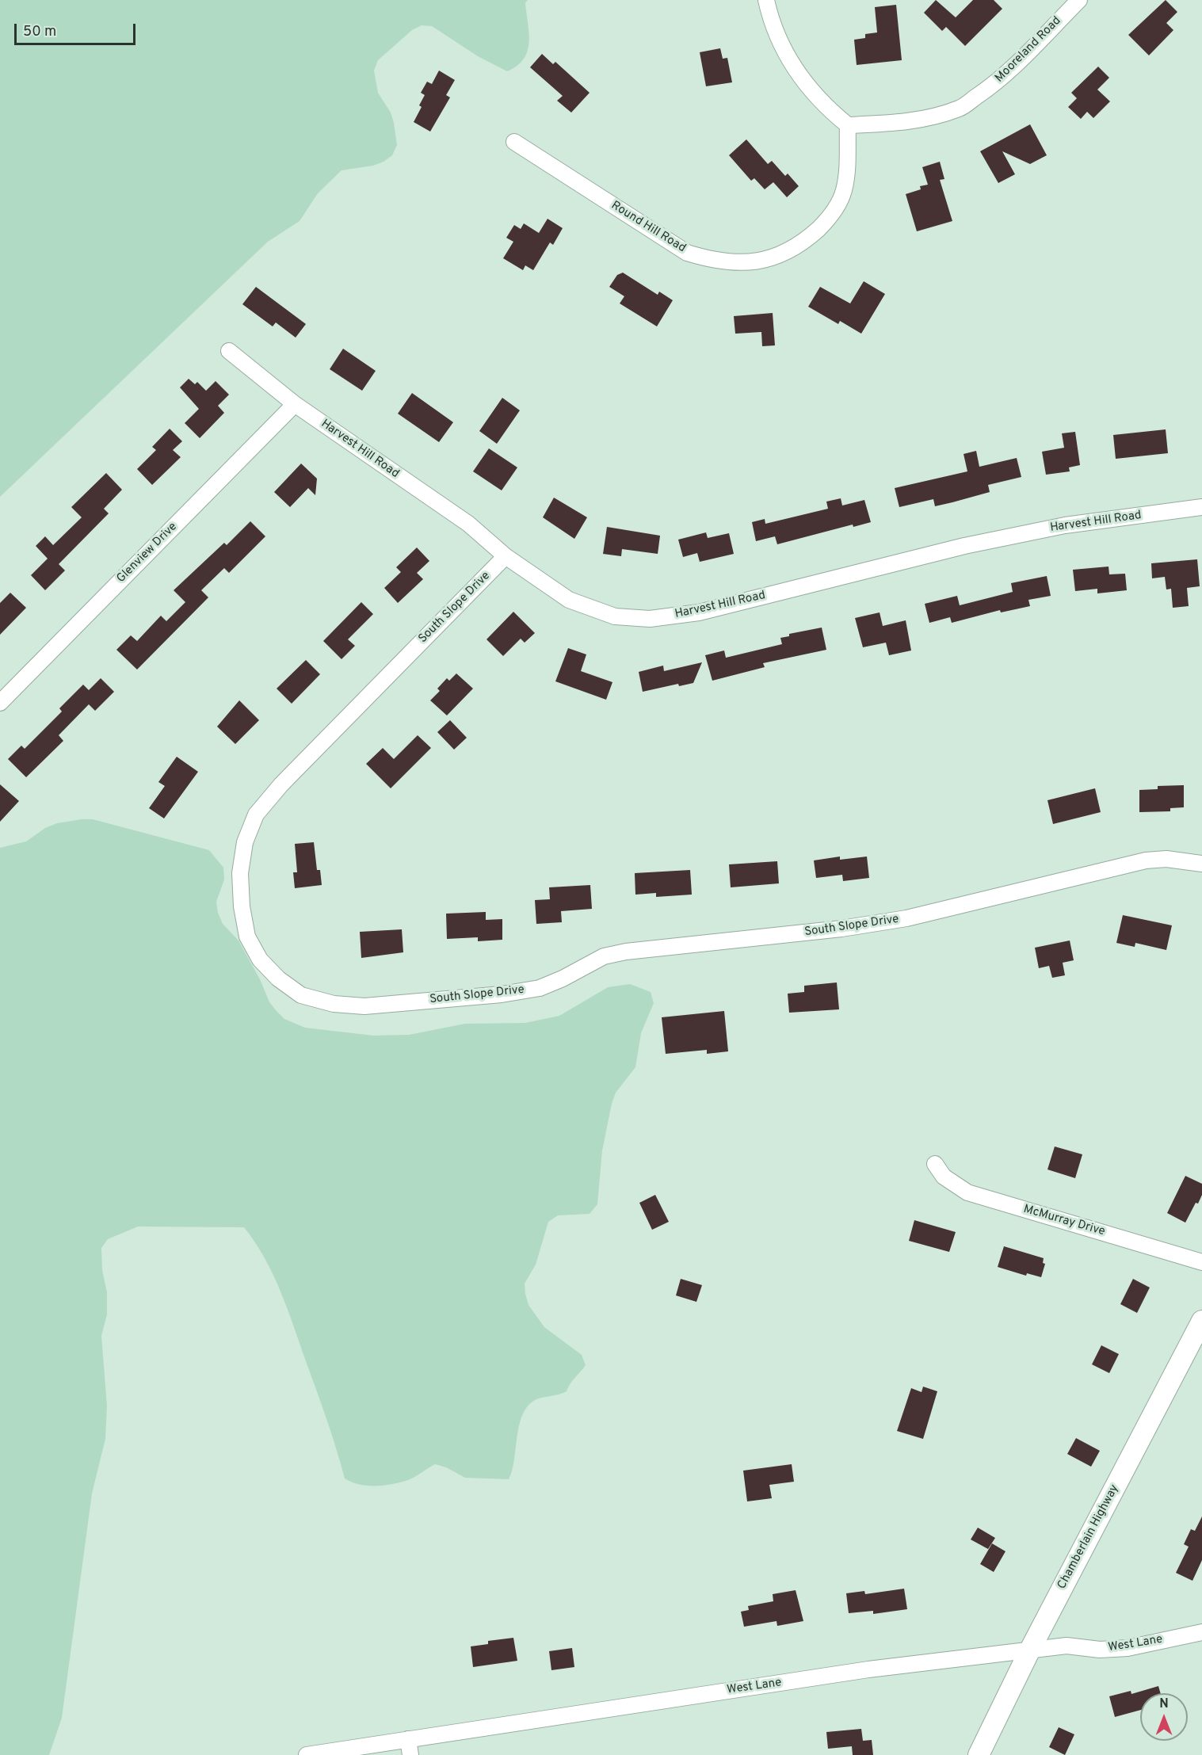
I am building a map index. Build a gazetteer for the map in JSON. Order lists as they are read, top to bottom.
{
  "streets": {
    "main road": ["Chamberlain Highway"],
    "street": [
      "Mooreland Road",
      "Round Hill Road",
      "Harvest Hill Road",
      "Glenview Drive",
      "South Slope Drive",
      "McMurray Drive",
      "West Lane"
    ]
  },
  "crossings": [
    ["Mooreland Road", "Round Hill Road"],
    ["Harvest Hill Road", "Glenview Drive"],
    ["Harvest Hill Road", "South Slope Drive"],
    ["Chamberlain Highway", "West Lane"]
  ],
  "scale_bar": "50 m",
  "north": "top"
}
